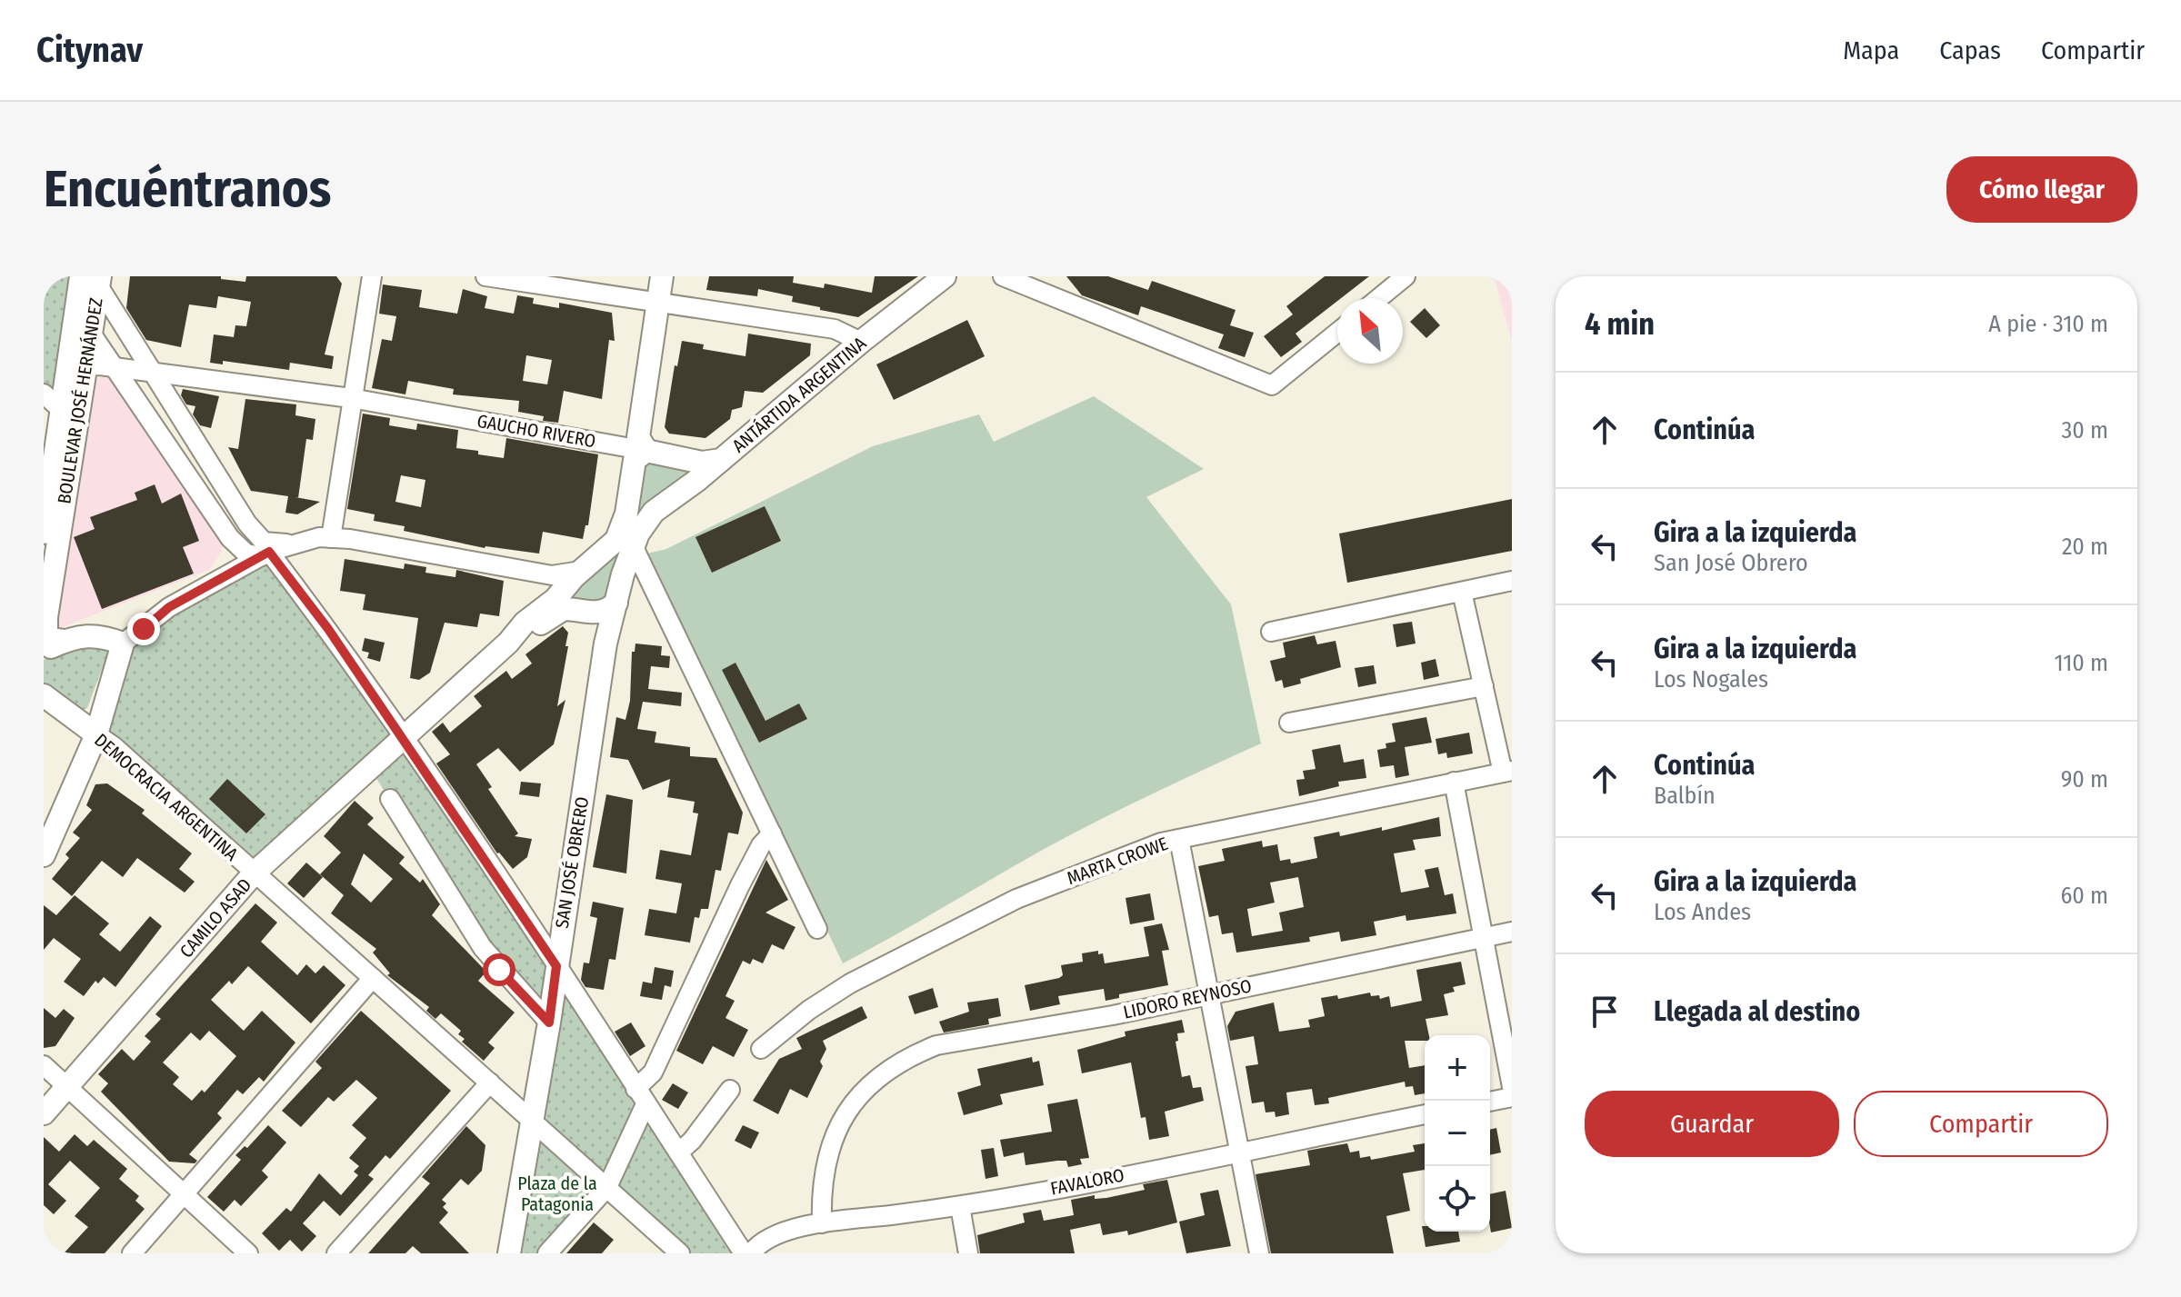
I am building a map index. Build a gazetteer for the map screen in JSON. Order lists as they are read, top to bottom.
{
  "streets": {
    "street": [
      "ANTÁRTIDA ARGENTINA",
      "BOULEVAR JOSÉ HERNÁNDEZ",
      "GAUCHO RIVERO",
      "DEMOCRACIA ARGENTINA",
      "MARTA CROWE",
      "SAN JOSÉ OBRERO",
      "CAMILO ASAD",
      "LIDORO REYNOSO",
      "FAVALORO"
    ]
  },
  "crossings": [
    ["ANTÁRTIDA ARGENTINA", "GAUCHO RIVERO"],
    ["BOULEVAR JOSÉ HERNÁNDEZ", "GAUCHO RIVERO"],
    ["GAUCHO RIVERO", "SAN JOSÉ OBRERO"],
    ["DEMOCRACIA ARGENTINA", "SAN JOSÉ OBRERO"],
    ["DEMOCRACIA ARGENTINA", "CAMILO ASAD"],
    ["LIDORO REYNOSO", "FAVALORO"]
  ],
  "parks": ["Plaza de la Patagonia"],
  "north": "top left",
  "page": {
    "header": "Citynav",
    "nav": ["Mapa", "Capas", "Compartir"],
    "buttons": [
      "Cómo llegar",
      ["Guardar", "Compartir"]
    ],
    "title": "Encuéntranos",
    "heading": ["4 min", "A pie · 310 m"],
    "list": [
      ["Continúa", "30 m"],
      ["Gira a la izquierda", "San José Obrero", "20 m"],
      ["Gira a la izquierda", "Los Nogales", "110 m"],
      ["Continúa", "Balbín", "90 m"],
      ["Gira a la izquierda", "Los Andes", "60 m"],
      "Llegada al destino"
    ],
    "map_buttons": ["+", "−"]
  }
}
